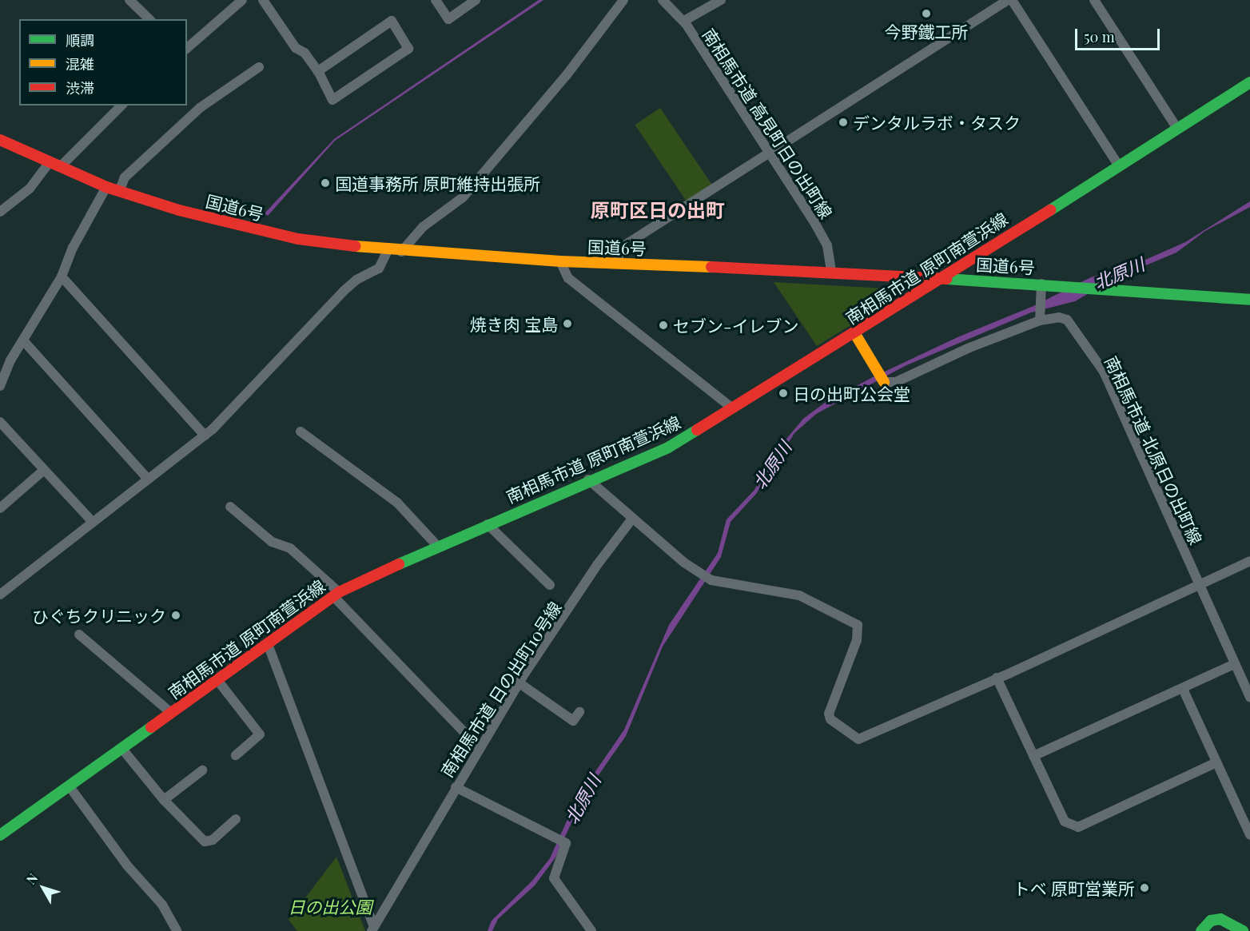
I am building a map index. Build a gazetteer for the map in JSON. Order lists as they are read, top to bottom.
{
  "streets": {
    "main road": ["国道6号", "南相馬市道 原町南萱浜線", "南相馬市道 北原日の出町線"],
    "street": ["南相馬市道 高見町日の出町線", "南相馬市道 日の出町10号線"]
  },
  "crossings": [
    ["南相馬市道 高見町日の出町線", "国道6号"],
    ["国道6号", "南相馬市道 原町南萱浜線"],
    ["南相馬市道 原町南萱浜線", "南相馬市道 北原日の出町線"]
  ],
  "districts": ["原町区日の出町"],
  "water": ["北原川"],
  "parks": ["日の出公園"],
  "places": [
    "今野鐵工所",
    "デンタルラボ・タスク",
    "国道事務所 原町維持出張所",
    "焼き肉 宝島",
    "セブン-イレブン",
    "日の出町公会堂",
    "ひぐちクリニック",
    "トベ 原町営業所"
  ],
  "legend": ["順調", "混雑", "渋滞"],
  "scale_bar": "50 m",
  "north": "top left"
}
